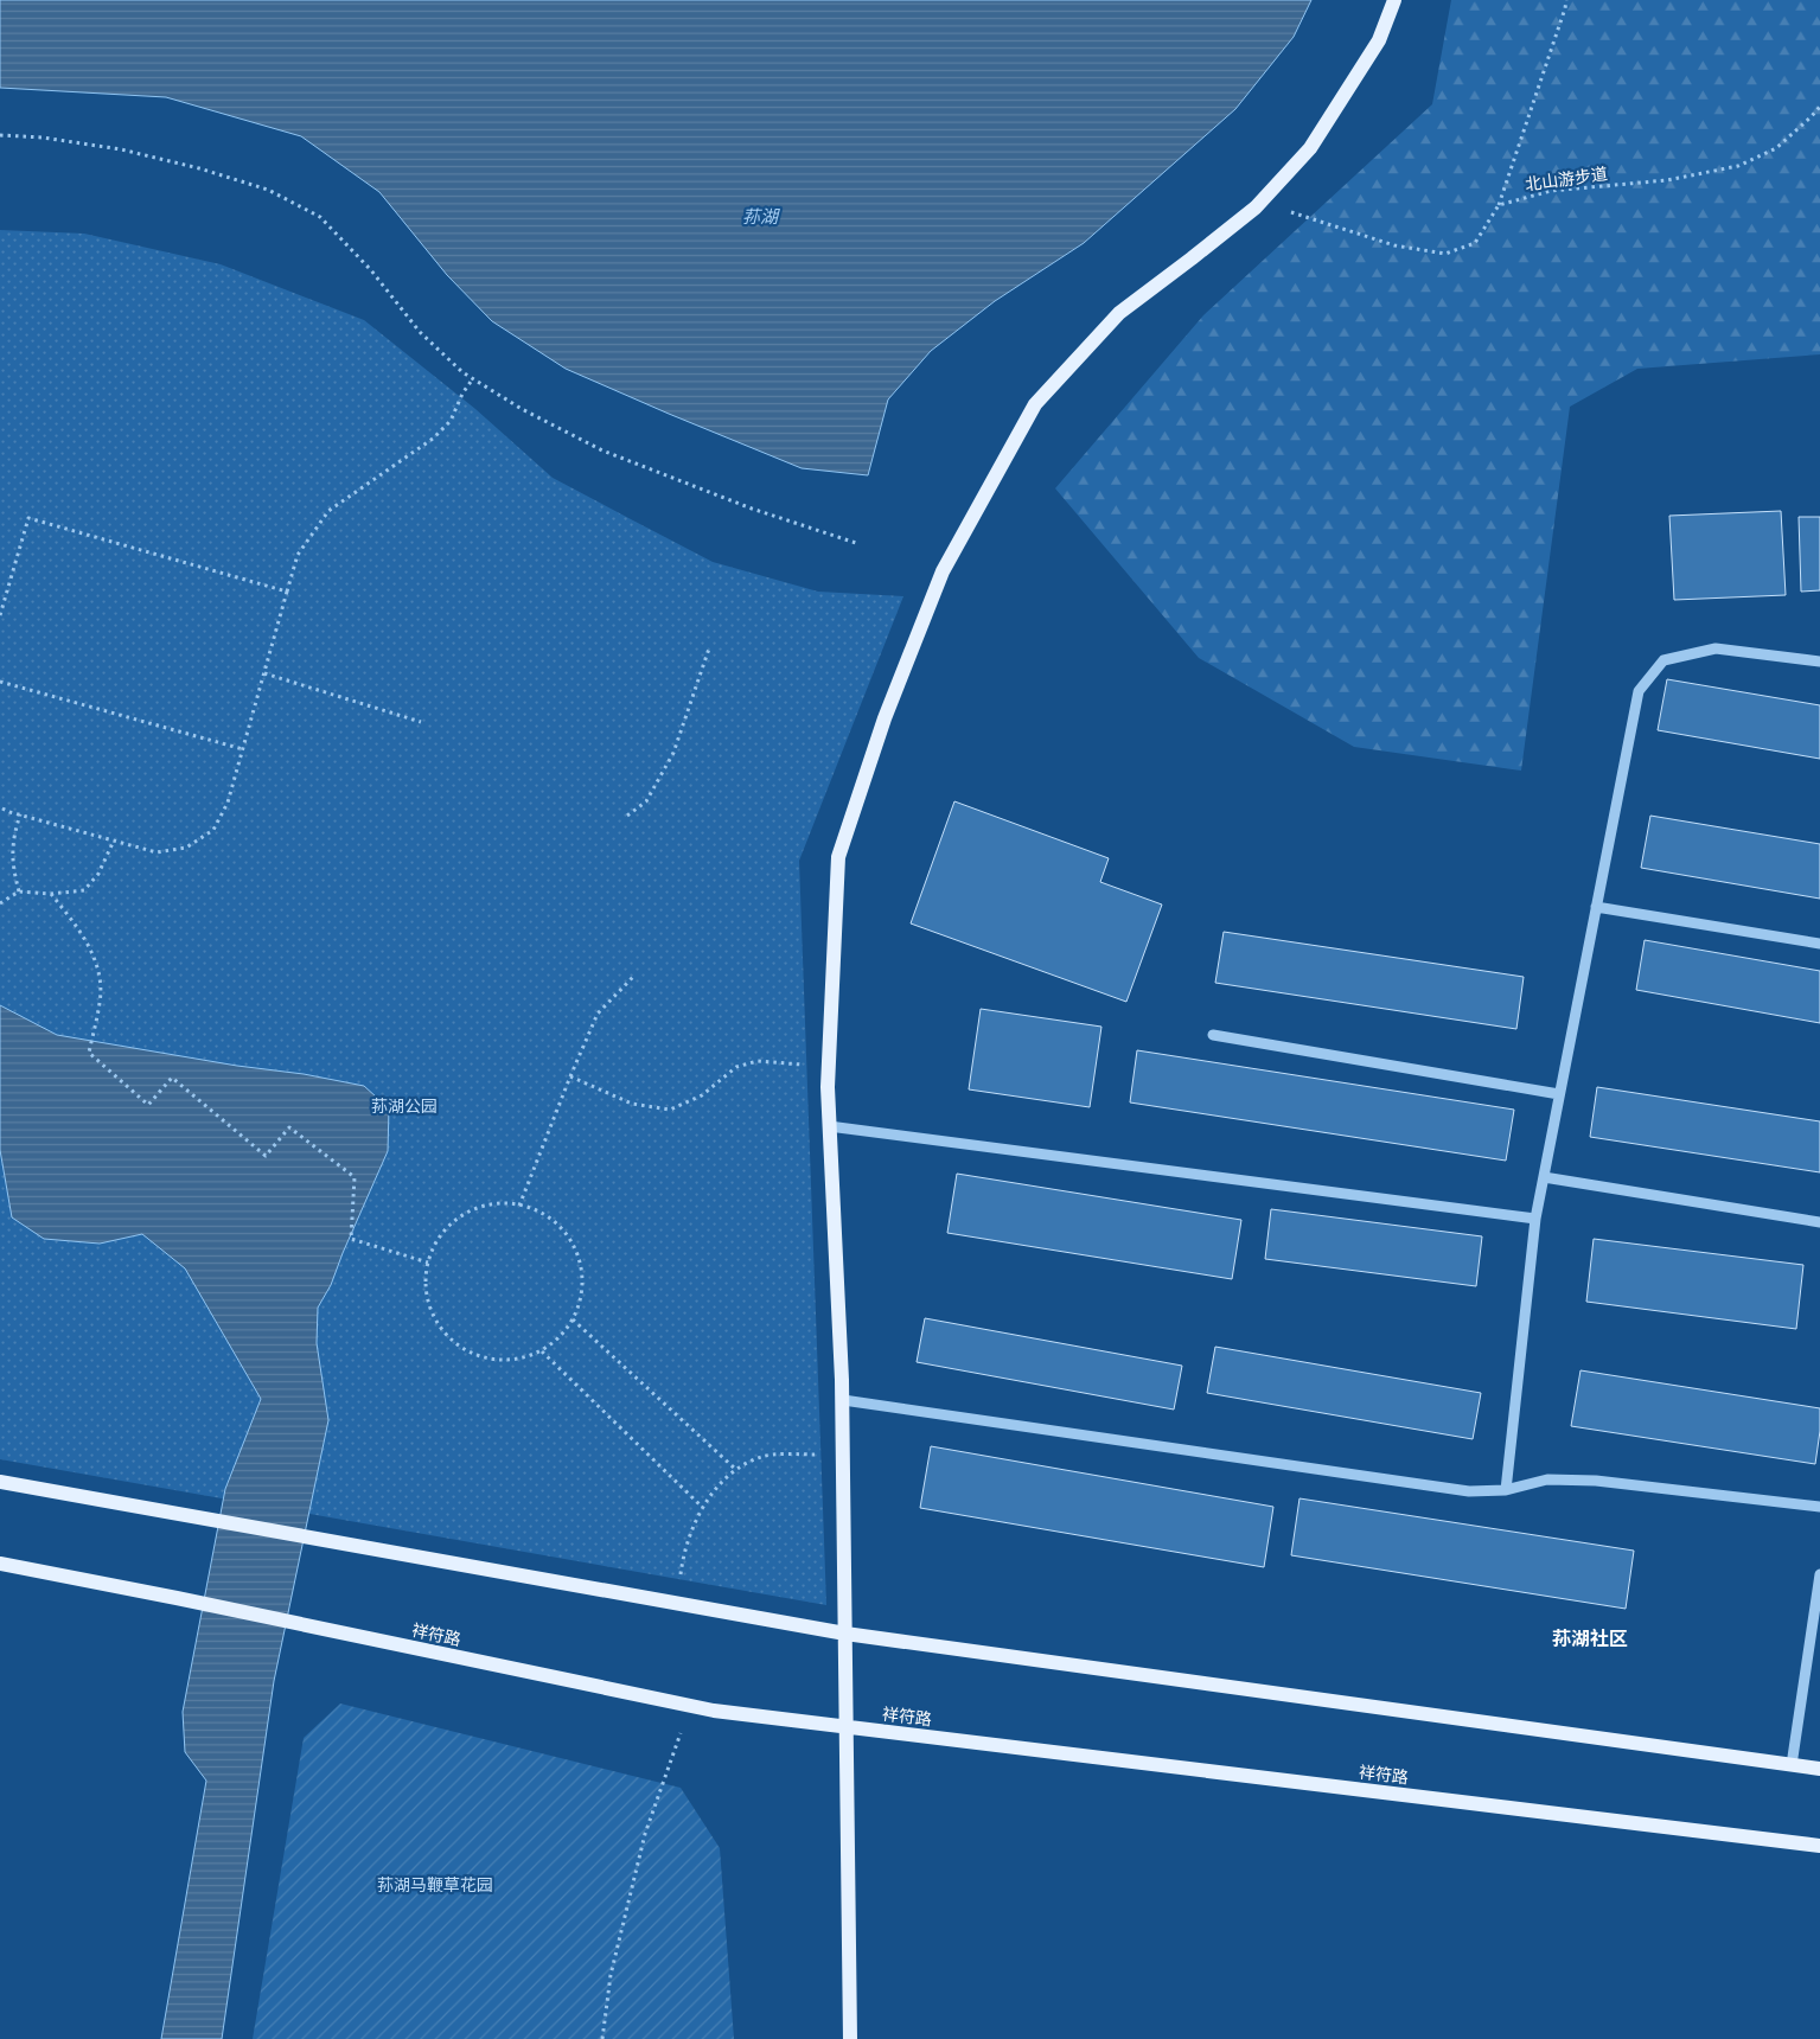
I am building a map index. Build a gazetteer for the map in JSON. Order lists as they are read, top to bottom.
{
  "streets": {
    "main road": ["祥符路"],
    "path": ["北山游步道"]
  },
  "districts": ["荪湖社区"],
  "water": ["荪湖"],
  "parks": ["荪湖公园", "荪湖马鞭草花园"]
}
